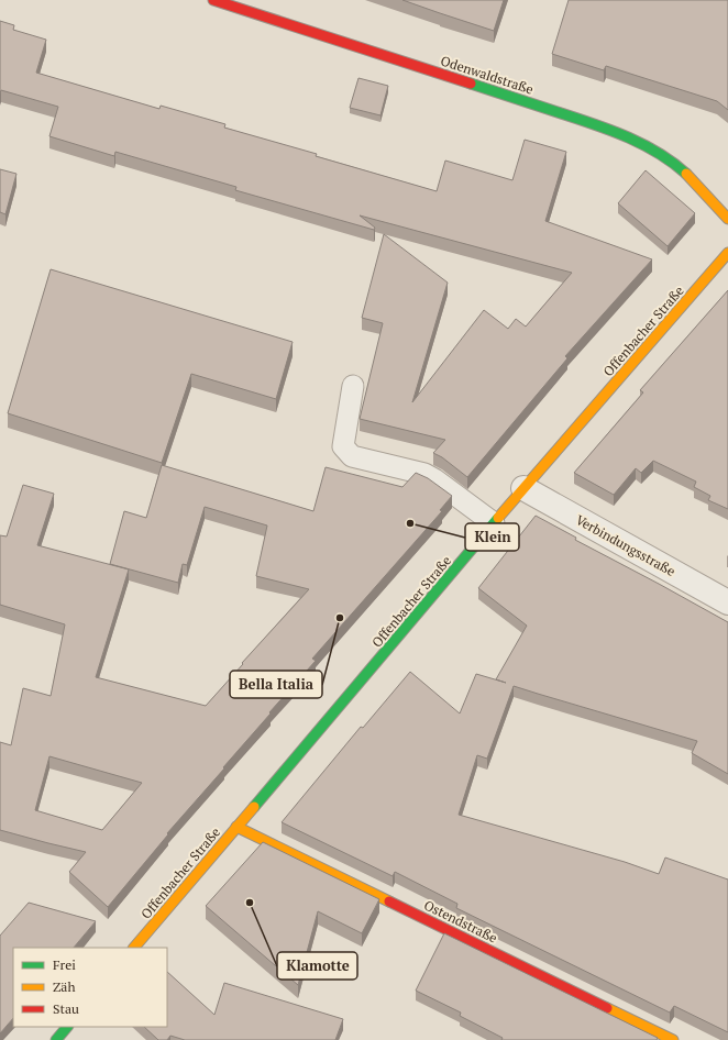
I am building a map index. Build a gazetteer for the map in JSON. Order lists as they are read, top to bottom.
{
  "streets": {
    "street": [
      "Odenwaldstraße",
      "Offenbacher Straße",
      "Verbindungsstraße",
      "Ostendstraße"
    ]
  },
  "crossings": [
    ["Offenbacher Straße", "Verbindungsstraße"],
    ["Offenbacher Straße", "Ostendstraße"]
  ],
  "places": ["Klein", "Bella Italia", "Klamotte"],
  "legend": ["Frei", "Zäh", "Stau"]
}
